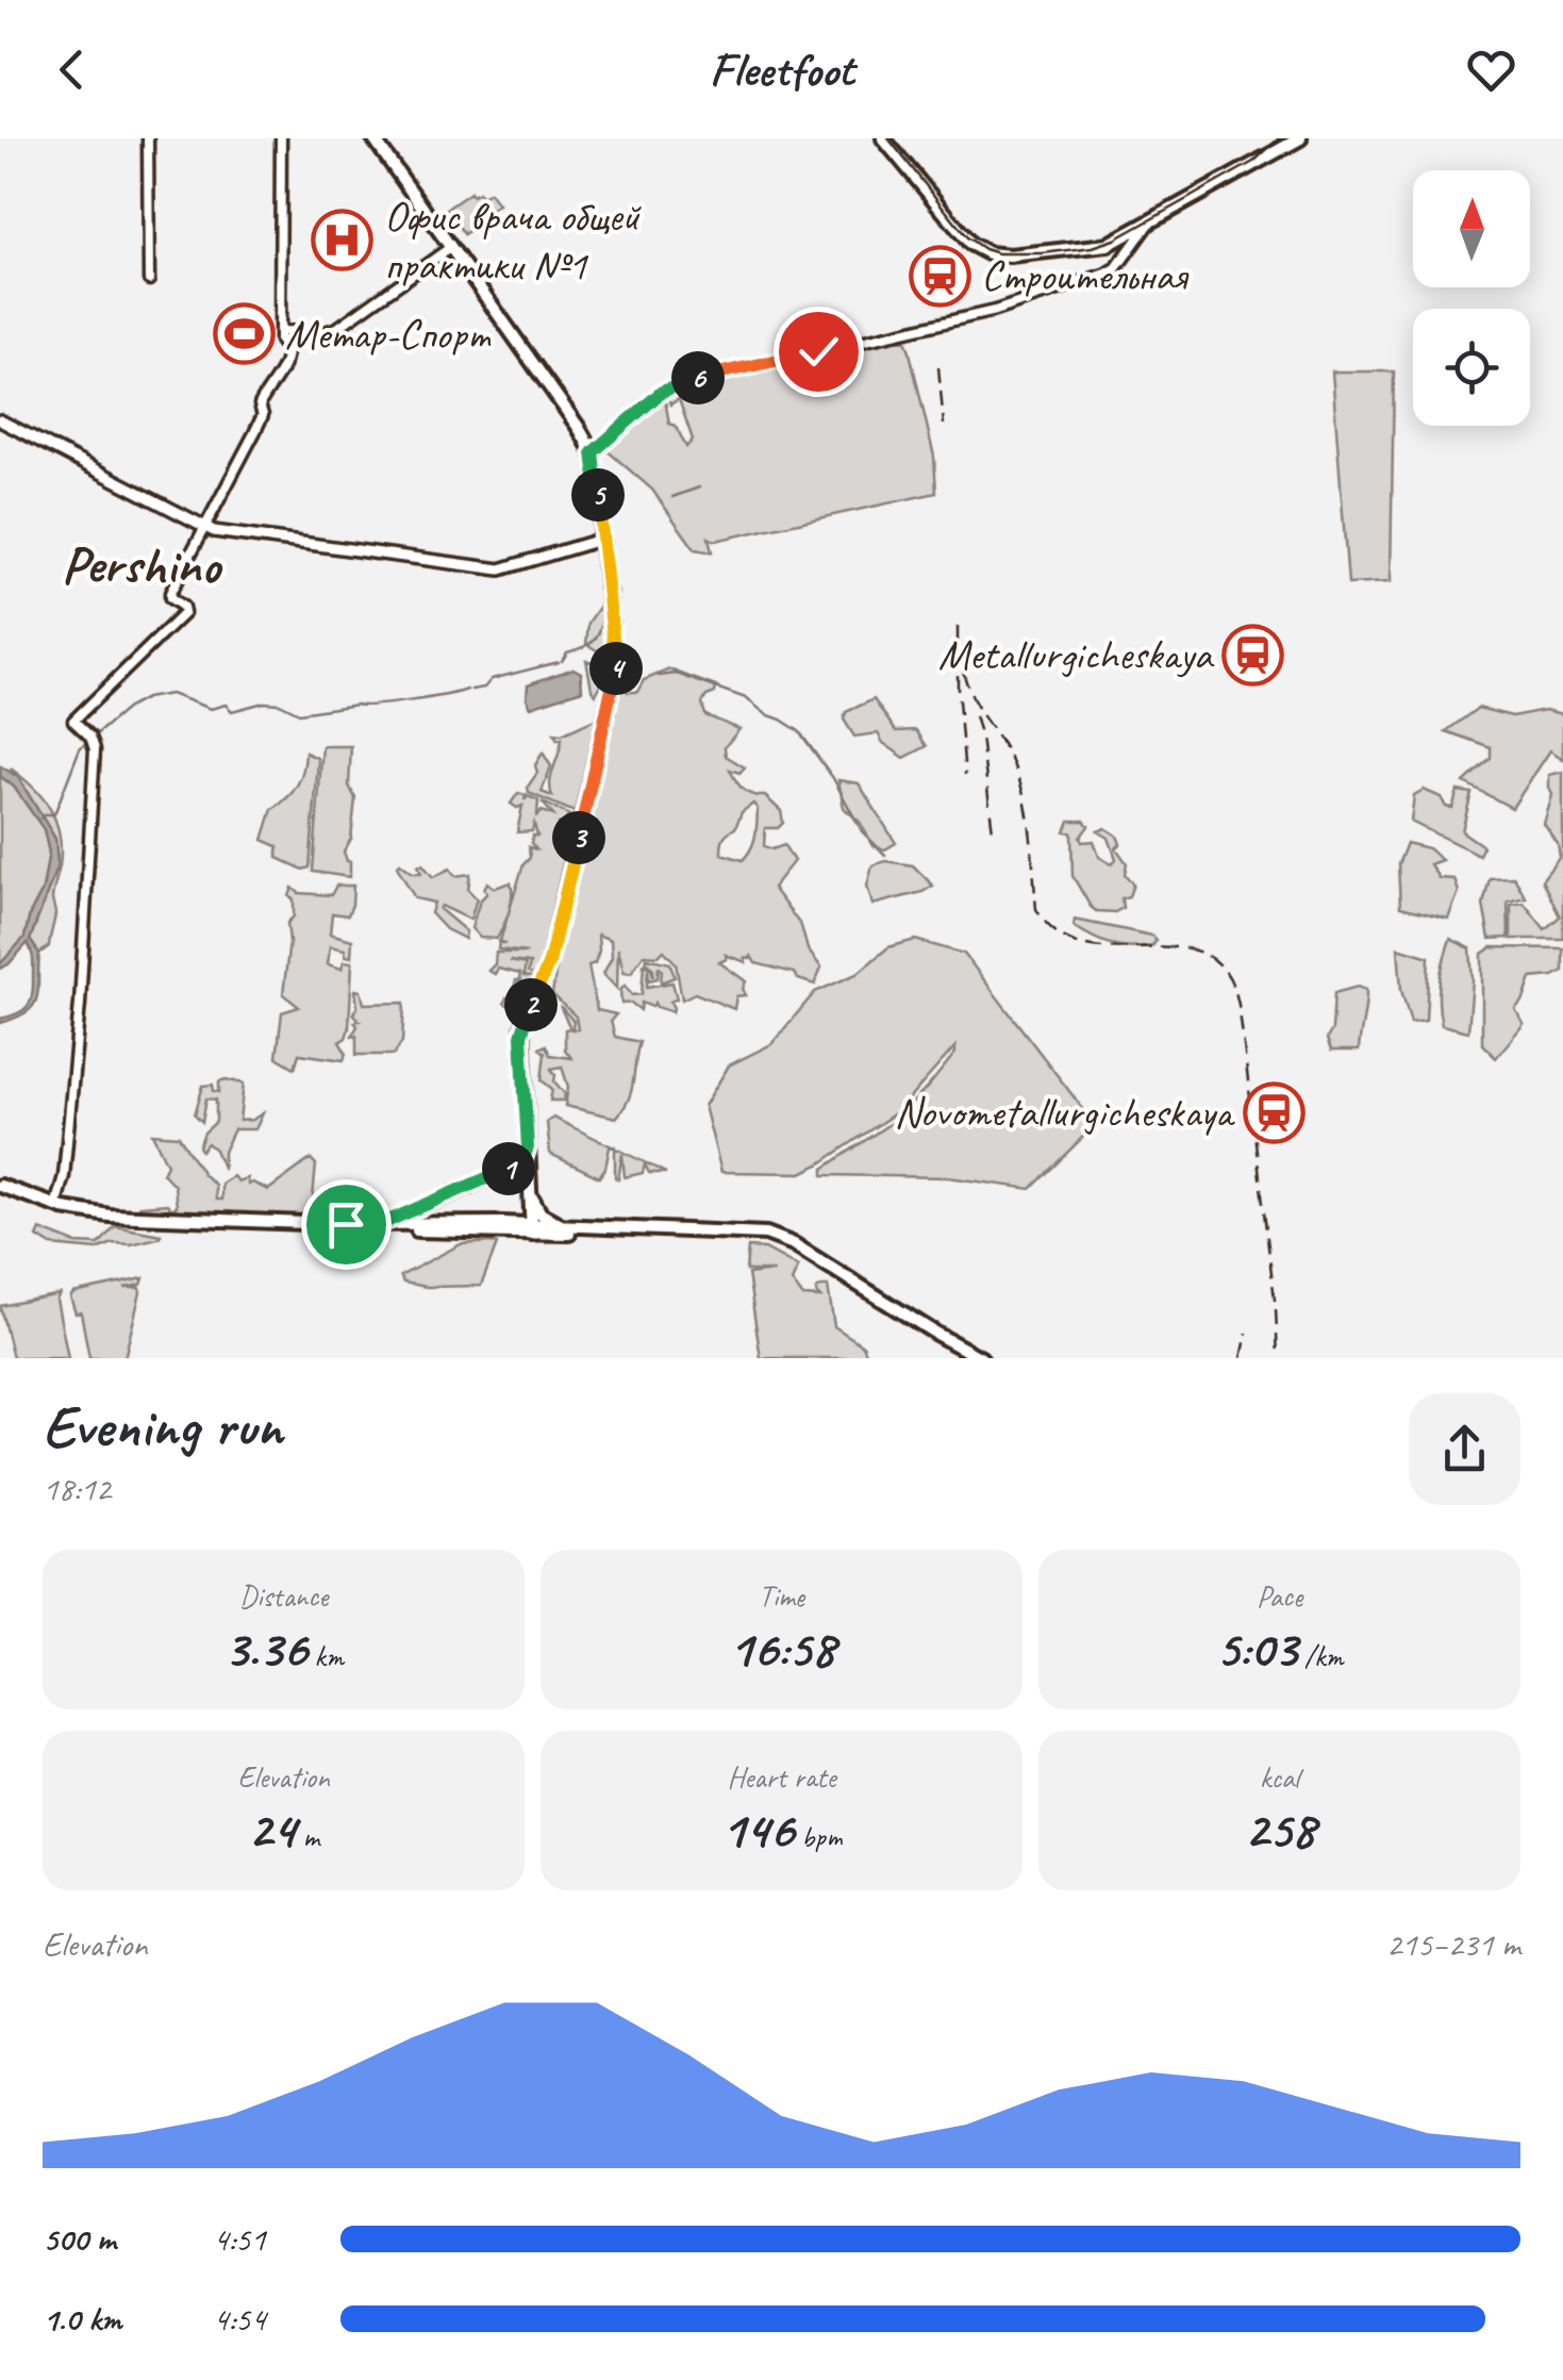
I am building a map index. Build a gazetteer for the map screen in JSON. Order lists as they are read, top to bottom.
{
  "districts": ["Pershino"],
  "places": {
    "hospital": ["Офис врача общей практики №1"],
    "station": ["Строительная", "Metallurgicheskaya", "Novometallurgicheskaya"],
    "sports": ["Метар-Спорт"]
  },
  "north": "top",
  "page": {
    "header": "Fleetfoot",
    "pins": [
      "6",
      "5",
      "4",
      "3",
      "2",
      "1"
    ],
    "heading": ["Evening run", "18:12"],
    "stats": [
      ["Distance", "3.36 km"],
      ["Time", "16:58"],
      ["Pace", "5:03 /km"],
      ["Elevation", "24 m"],
      ["Heart rate", "146 bpm"],
      ["kcal", "258"]
    ],
    "chart": ["Elevation", "215–231 m"],
    "list": [
      {
        "name": "500 m",
        "note": "4:51"
      },
      {
        "name": "1.0 km",
        "note": "4:54"
      }
    ]
  }
}
